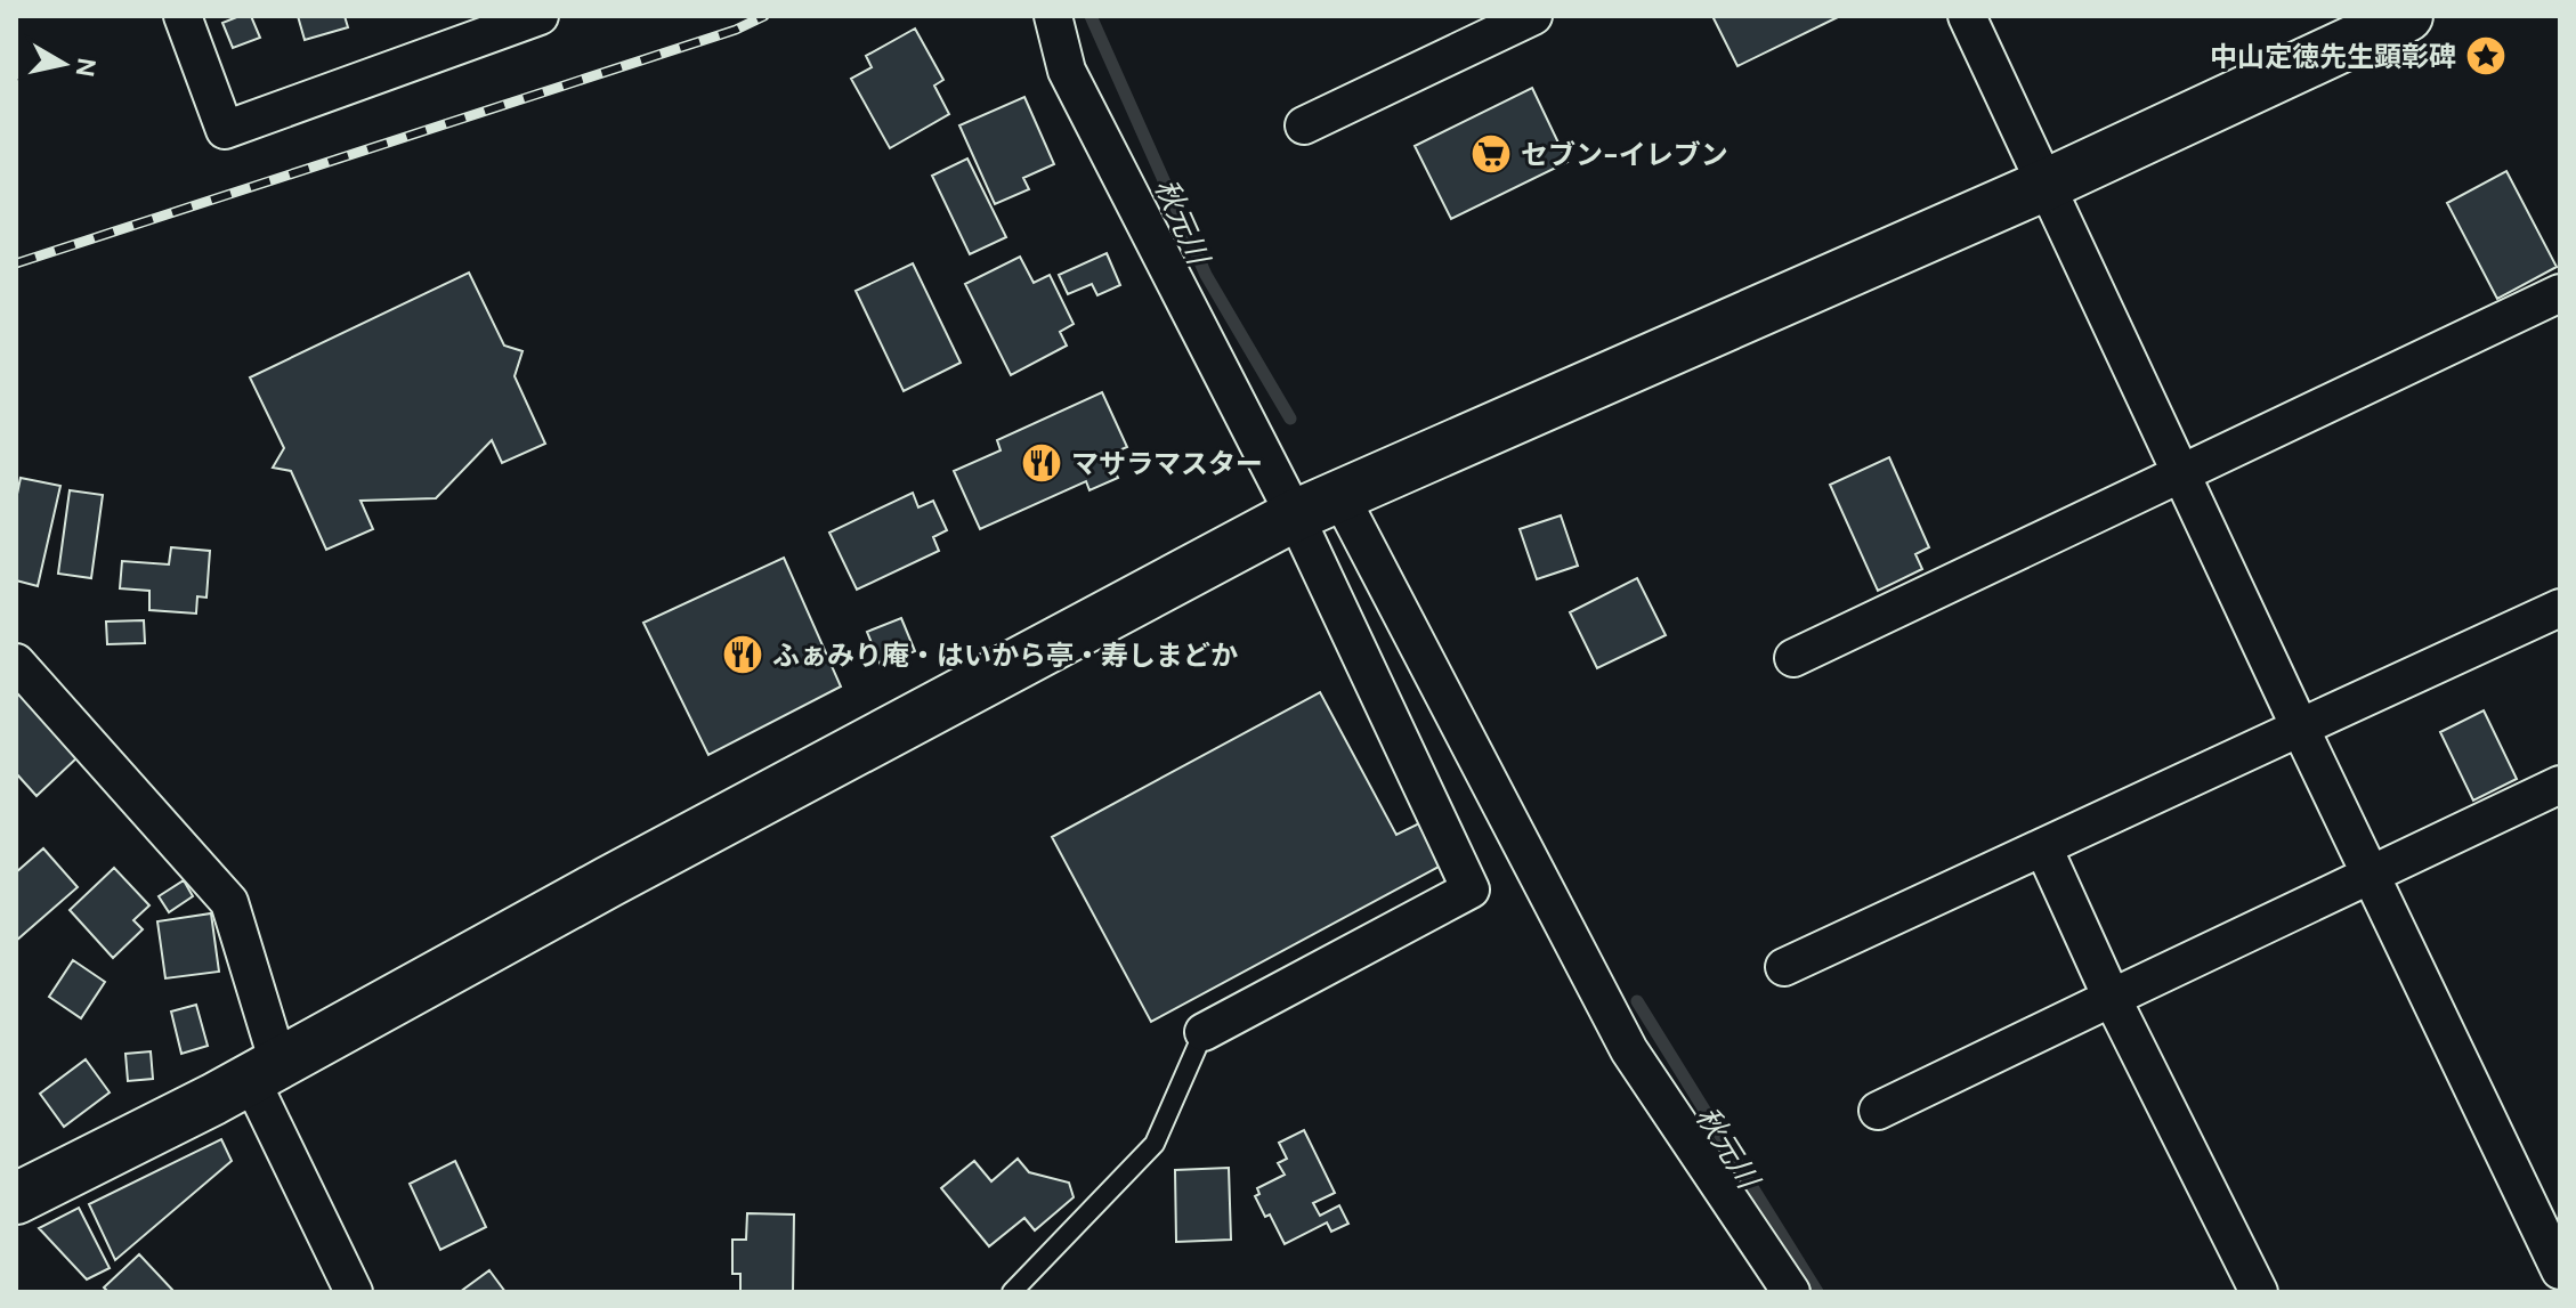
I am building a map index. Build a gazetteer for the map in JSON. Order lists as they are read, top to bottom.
{
  "water": ["秋元川"],
  "places": {
    "place": ["中山定徳先生顕彰碑"],
    "supermarket": ["セブン-イレブン"],
    "restaurant": ["マサラマスター", "ふぁみり庵・はいから亭・寿しまどか"]
  },
  "north": "right"
}
